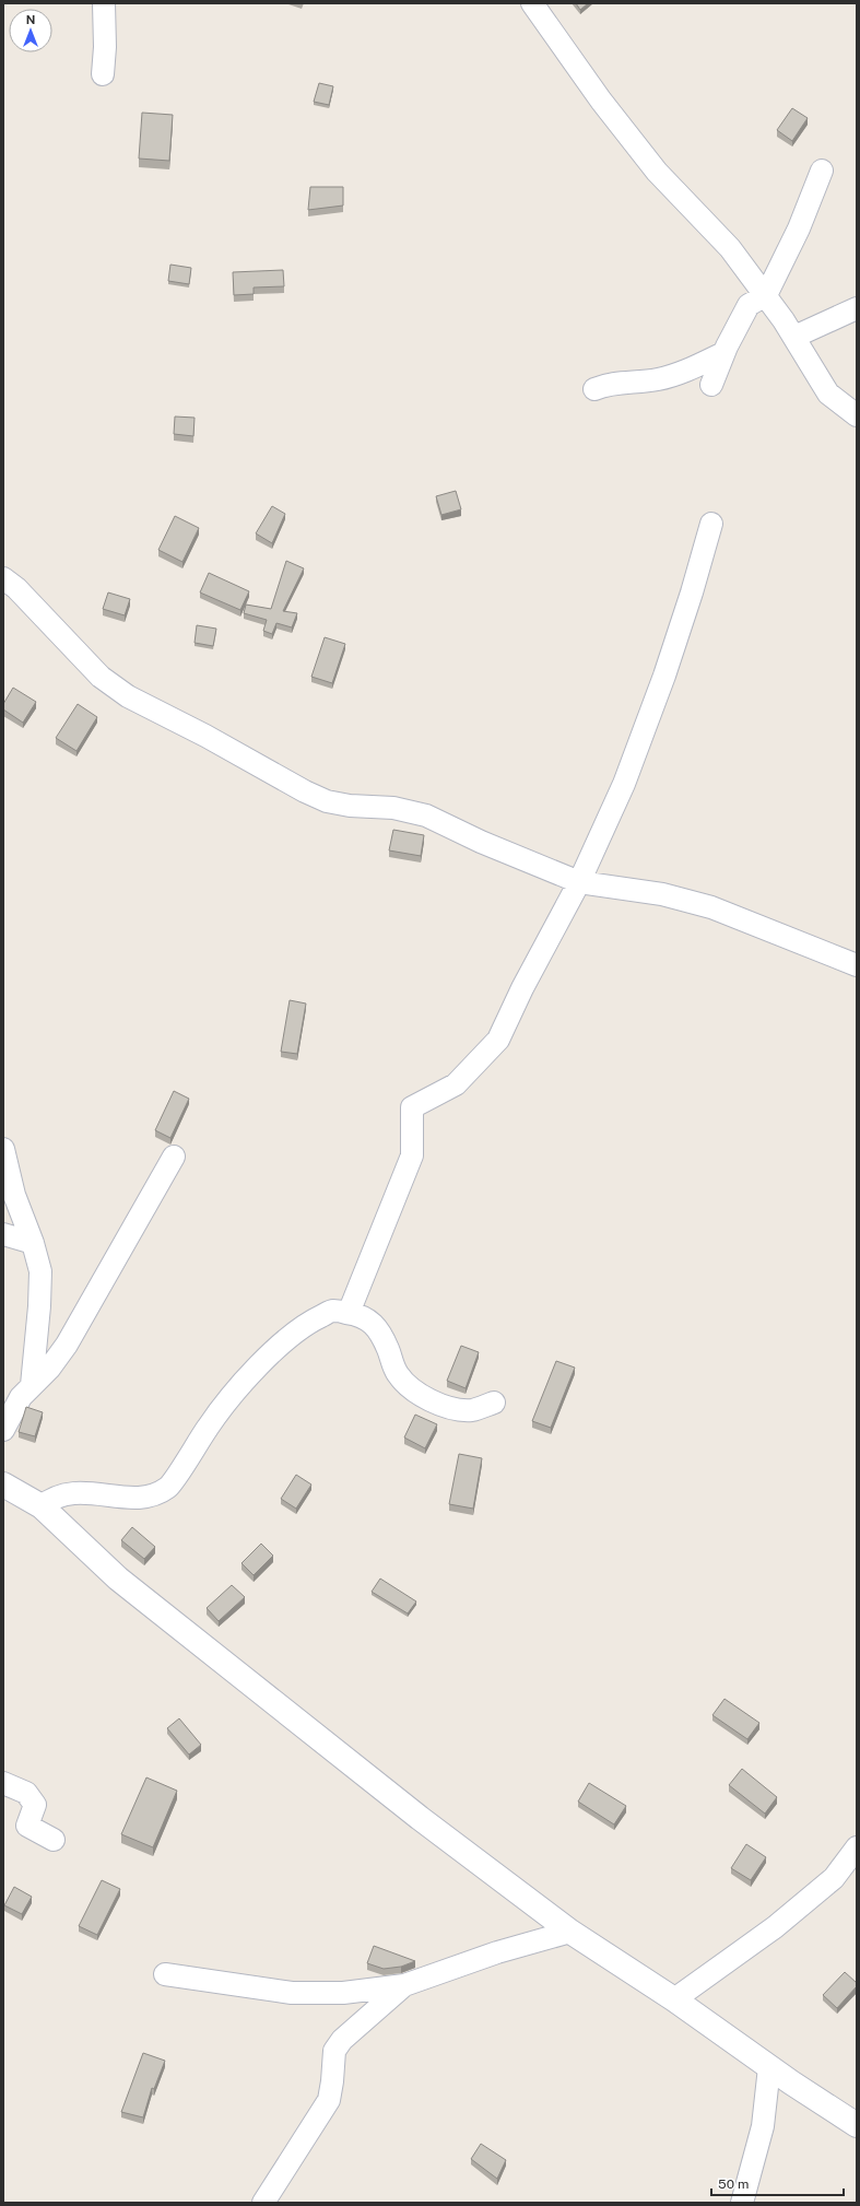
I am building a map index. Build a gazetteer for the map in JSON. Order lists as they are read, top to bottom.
{
  "scale_bar": "50 m",
  "north": "top"
}
